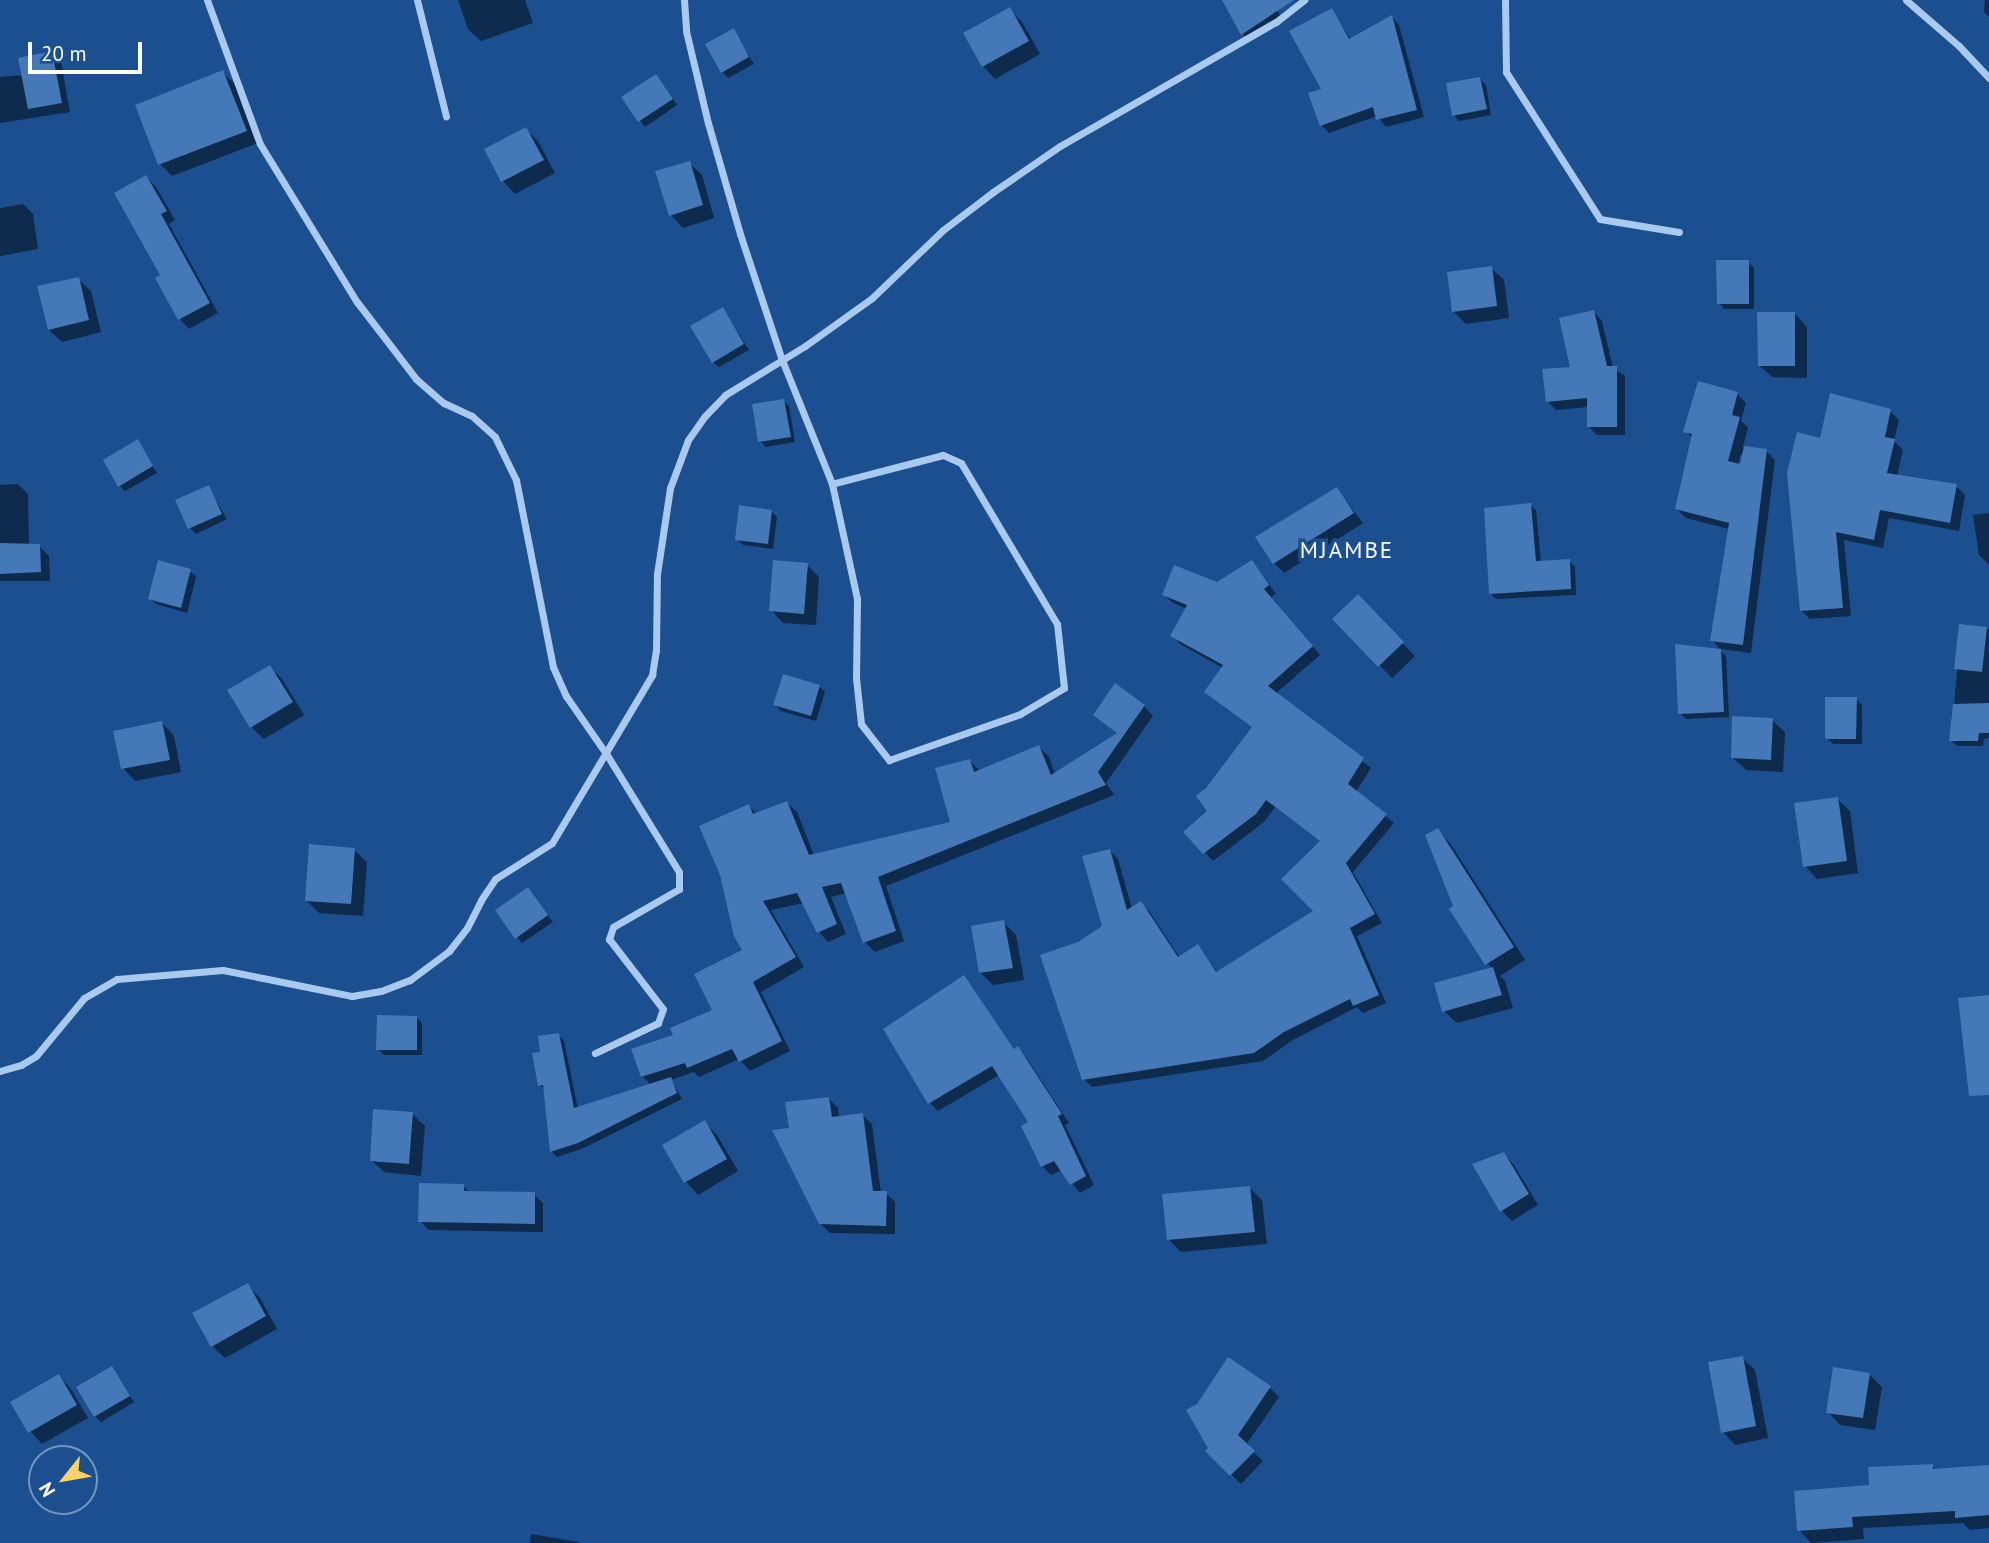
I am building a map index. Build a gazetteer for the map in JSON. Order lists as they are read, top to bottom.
{
  "districts": ["MJAMBE"],
  "scale_bar": "20 m",
  "north": "bottom left"
}
